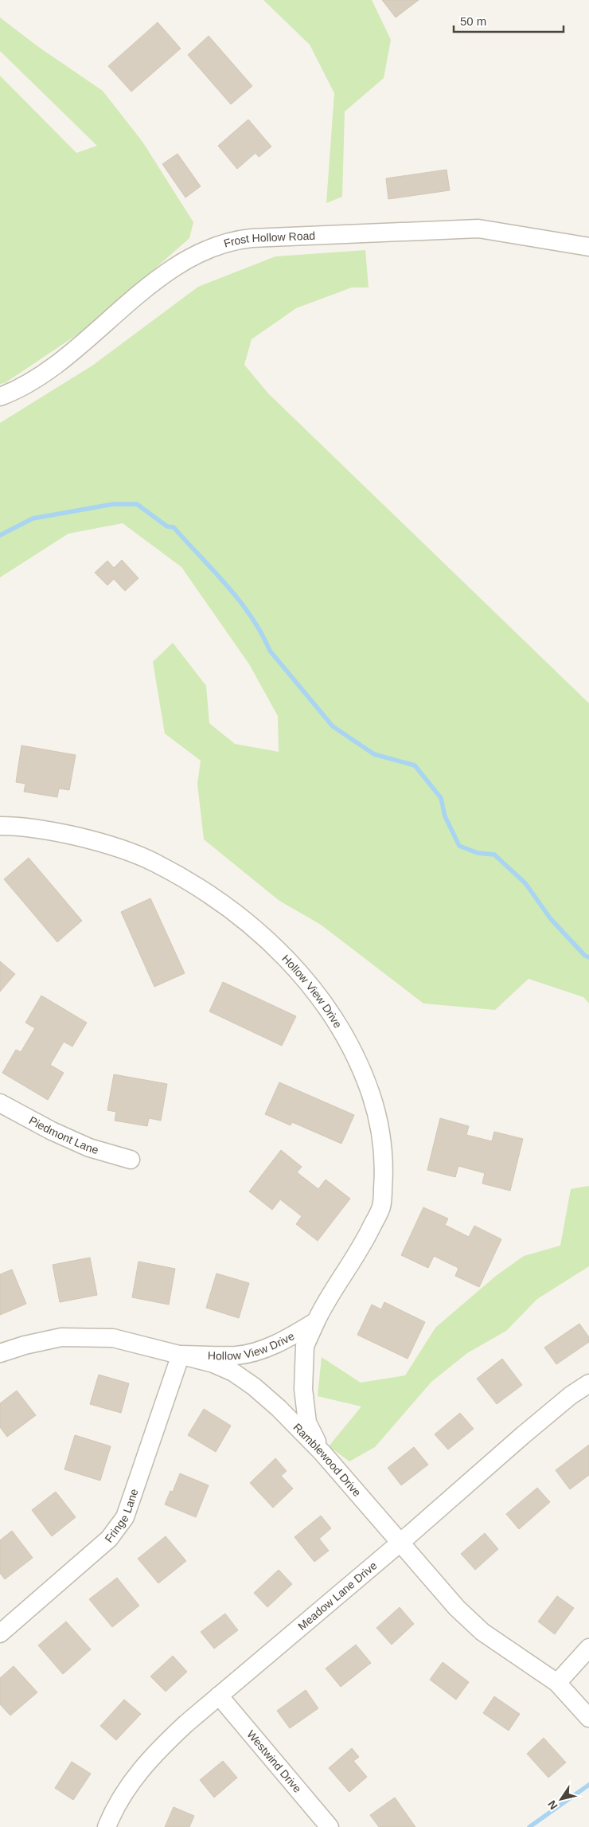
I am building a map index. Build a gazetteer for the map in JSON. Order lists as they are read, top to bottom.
{
  "streets": {
    "street": [
      "Frost Hollow Road",
      "Hollow View Drive",
      "Piedmont Lane",
      "Ramblewood Drive",
      "Fringe Lane",
      "Meadow Lane Drive",
      "Westwind Drive"
    ]
  },
  "crossings": [
    ["Hollow View Drive", "Ramblewood Drive"],
    ["Hollow View Drive", "Fringe Lane"],
    ["Ramblewood Drive", "Fringe Lane"],
    ["Ramblewood Drive", "Meadow Lane Drive"],
    ["Meadow Lane Drive", "Westwind Drive"]
  ],
  "scale_bar": "50 m",
  "north": "bottom left"
}
